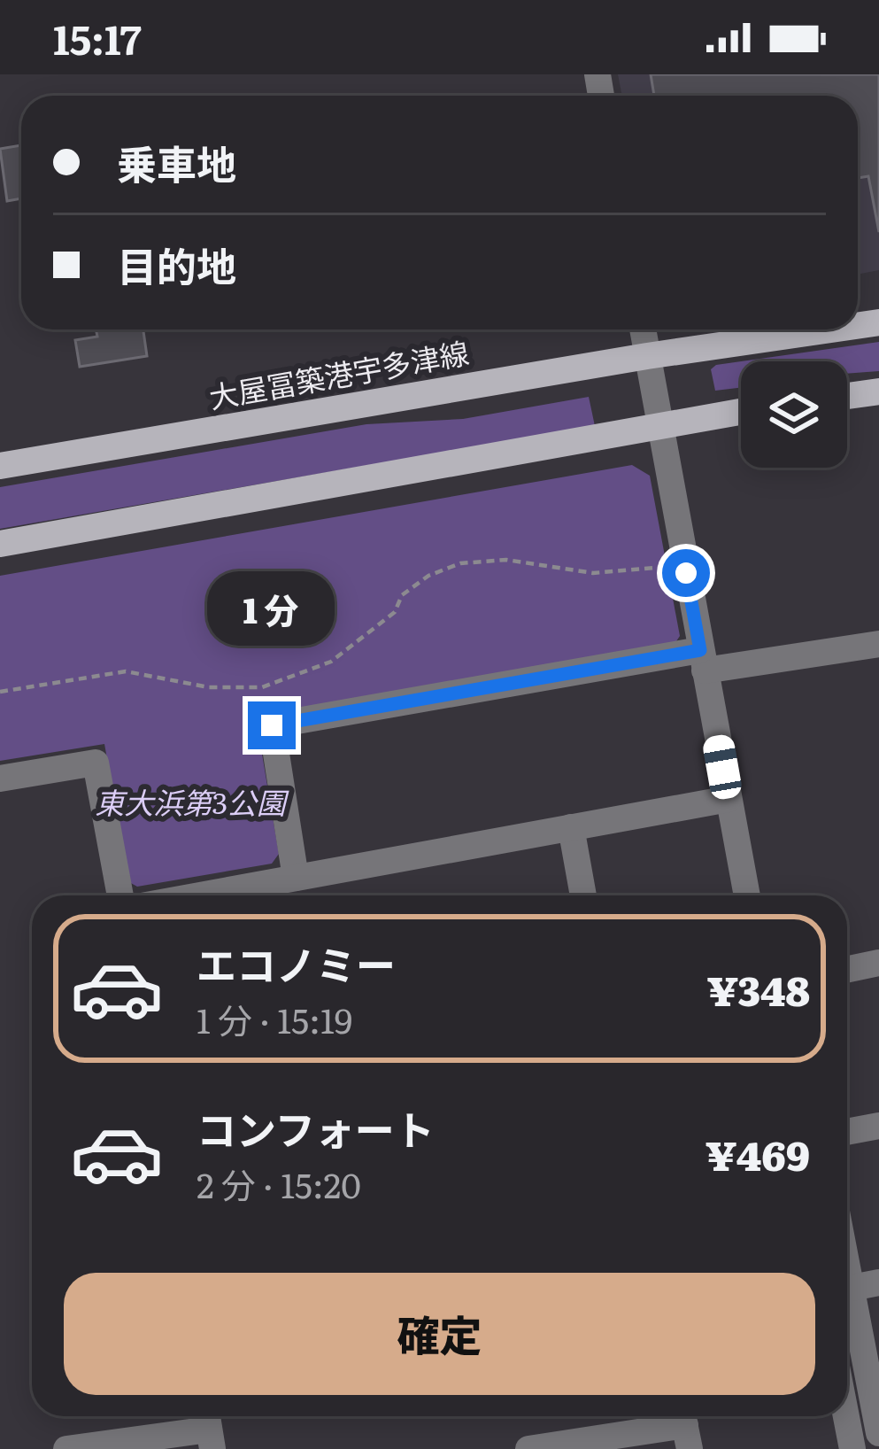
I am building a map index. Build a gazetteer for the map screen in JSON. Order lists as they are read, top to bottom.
{
  "streets": {
    "main road": ["大屋冨築港宇多津線"]
  },
  "parks": ["東大浜第3公園"],
  "page": {
    "status": "15:17",
    "banner": ["乗車地", "目的地"],
    "bubble": "1 分",
    "list": [
      {
        "name": "エコノミー",
        "note": "1 分 · 15:19",
        "value": "¥348"
      },
      {
        "name": "コンフォート",
        "note": "2 分 · 15:20",
        "value": "¥469"
      }
    ],
    "buttons": "確定"
  }
}
